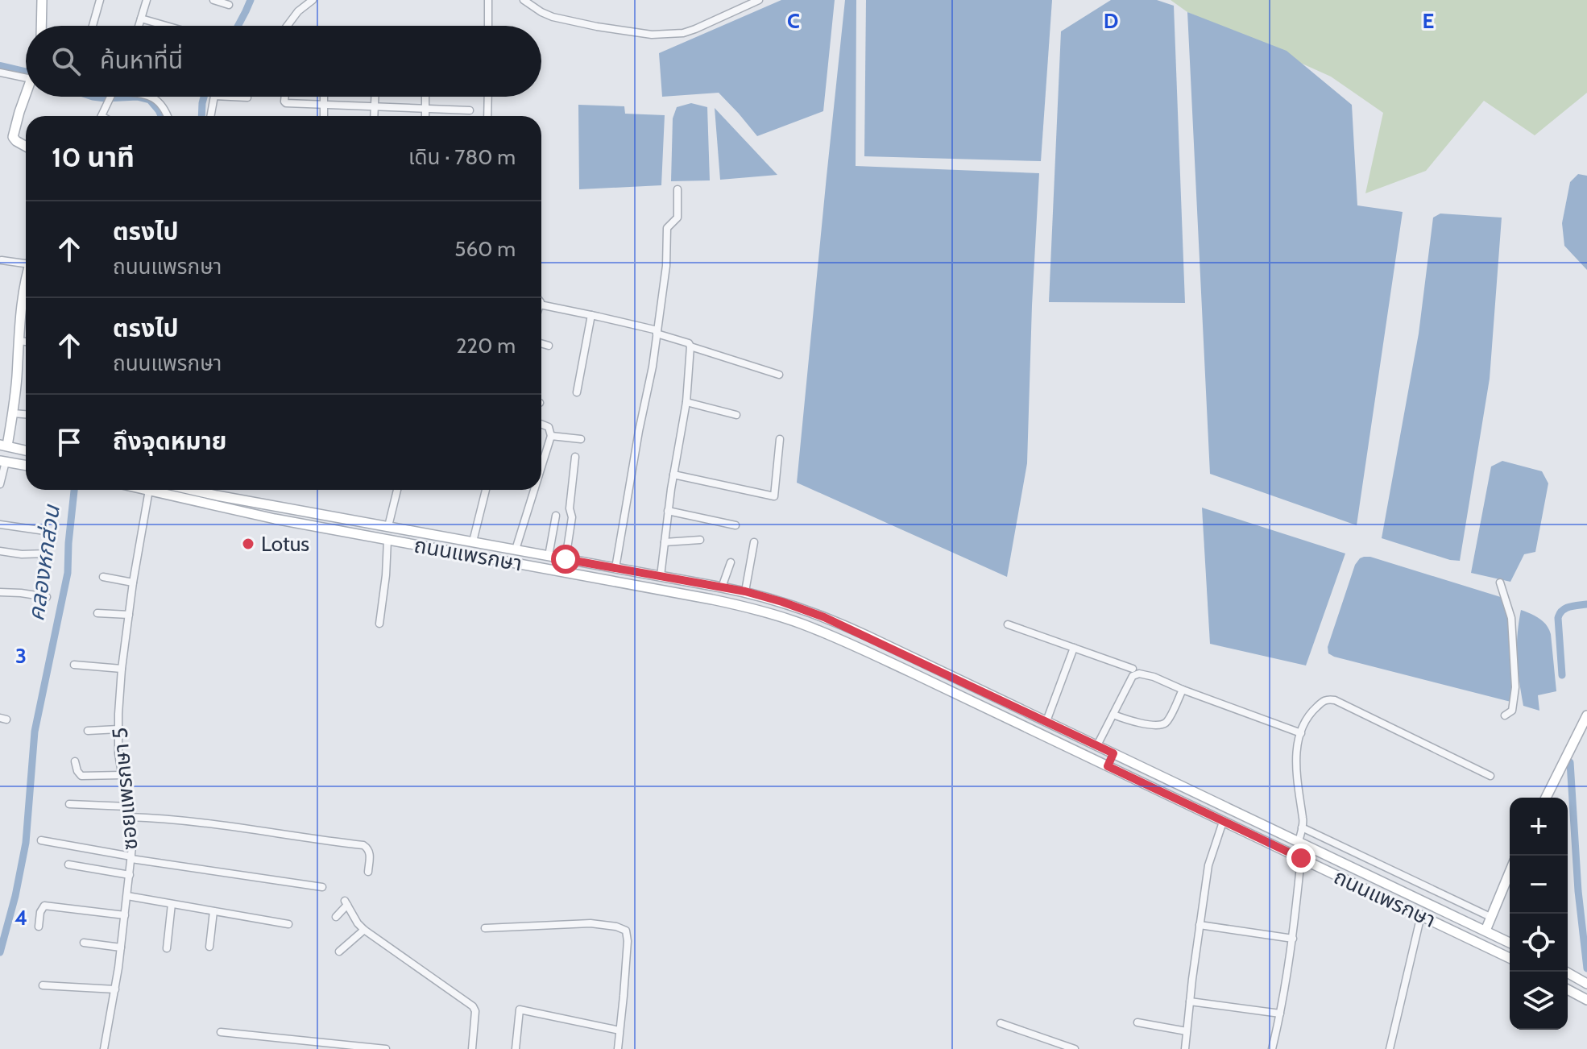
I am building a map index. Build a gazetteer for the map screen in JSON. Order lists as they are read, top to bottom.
{
  "streets": {
    "main road": ["ถนนแพรกษา"],
    "street": ["ซอยแพรกษา 5"]
  },
  "crossings": [
    ["ถนนแพรกษา", "ซอยแพรกษา 5"]
  ],
  "water": ["คลองหกส่วน"],
  "places": ["Lotus"],
  "page": {
    "search": "ค้นหาที่นี่",
    "heading": ["10 นาที", "เดิน · 780 m"],
    "list": [
      ["ตรงไป", "ถนนแพรกษา", "560 m"],
      ["ตรงไป", "ถนนแพรกษา", "220 m"],
      "ถึงจุดหมาย"
    ],
    "map_buttons": ["+", "−"]
  },
  "grid": {
    "columns": ["C", "D", "E"],
    "rows": ["3", "4"]
  }
}
